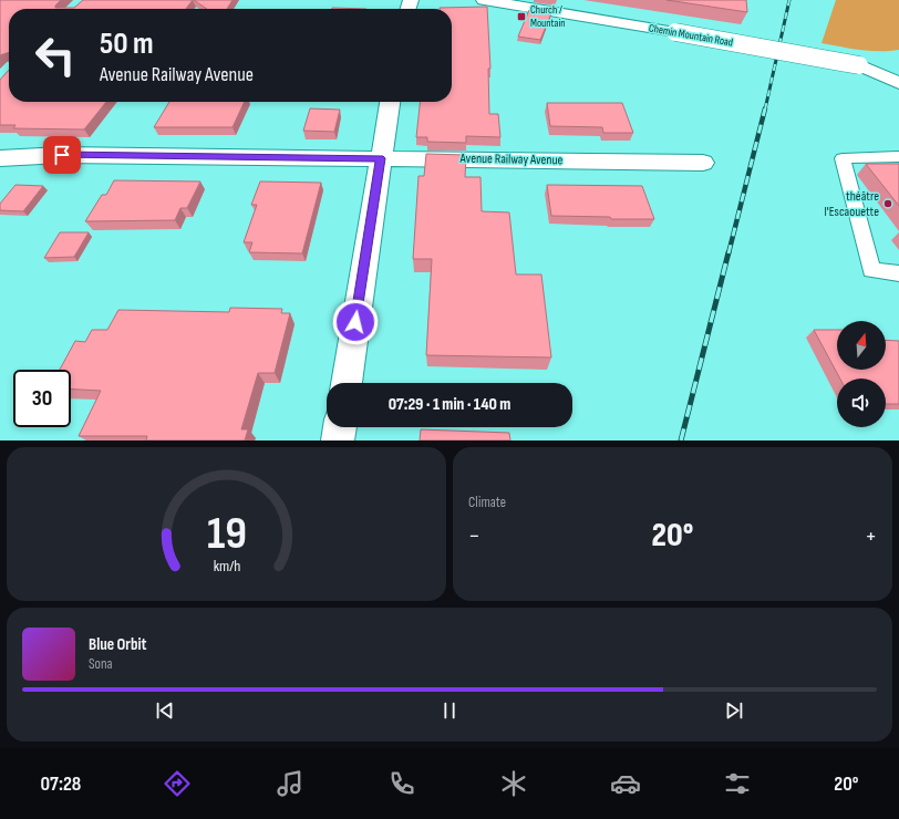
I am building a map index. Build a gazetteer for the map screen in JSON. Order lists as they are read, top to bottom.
{
  "streets": {
    "street": ["Chemin Mountain Road", "Avenue Railway Avenue"]
  },
  "places": {
    "transit": ["Church / Mountain"],
    "other": ["théâtre l'Escaouette"]
  },
  "north": "top",
  "page": {
    "turn": ["50 m", "Avenue Railway Avenue"],
    "limit": "30",
    "trip": "07:29 · 1 min · 140 m",
    "tile": "Climate",
    "heat": ["−", "20°", "+"],
    "song": ["Blue Orbit", "Sona"],
    "tabs": ["07:28", "20°"],
    "gauge": ["19", "km/h"]
  }
}
